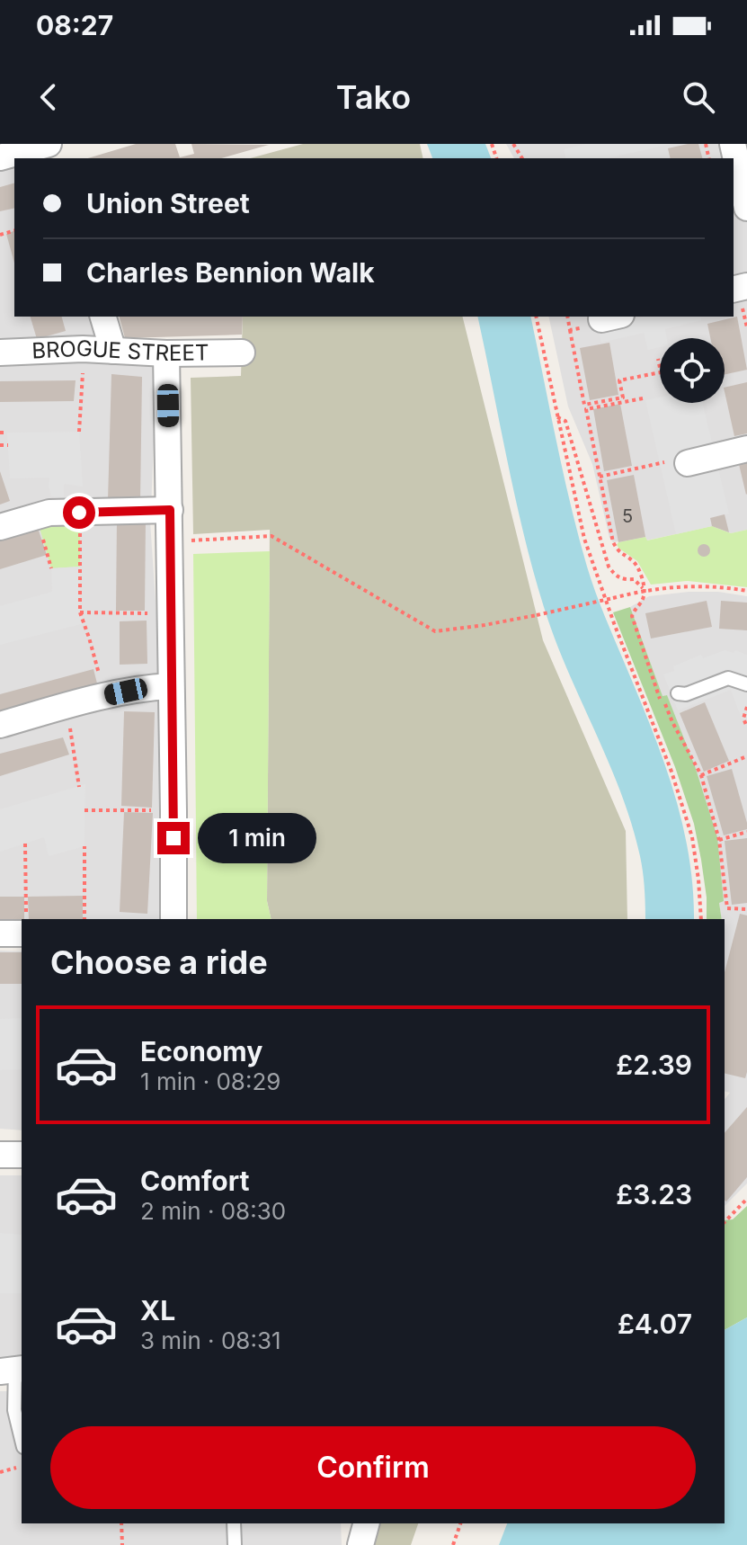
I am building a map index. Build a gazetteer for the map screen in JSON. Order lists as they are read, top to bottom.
{
  "streets": {
    "street": ["BROGUE STREET"]
  },
  "house_numbers": ["5"],
  "page": {
    "status": "08:27",
    "header": "Tako",
    "banner": ["Union Street", "Charles Bennion Walk"],
    "bubble": "1 min",
    "heading": "Choose a ride",
    "list": [
      {
        "name": "Economy",
        "note": "1 min · 08:29",
        "value": "£2.39"
      },
      {
        "name": "Comfort",
        "note": "2 min · 08:30",
        "value": "£3.23"
      },
      {
        "name": "XL",
        "note": "3 min · 08:31",
        "value": "£4.07"
      }
    ],
    "buttons": "Confirm"
  }
}
